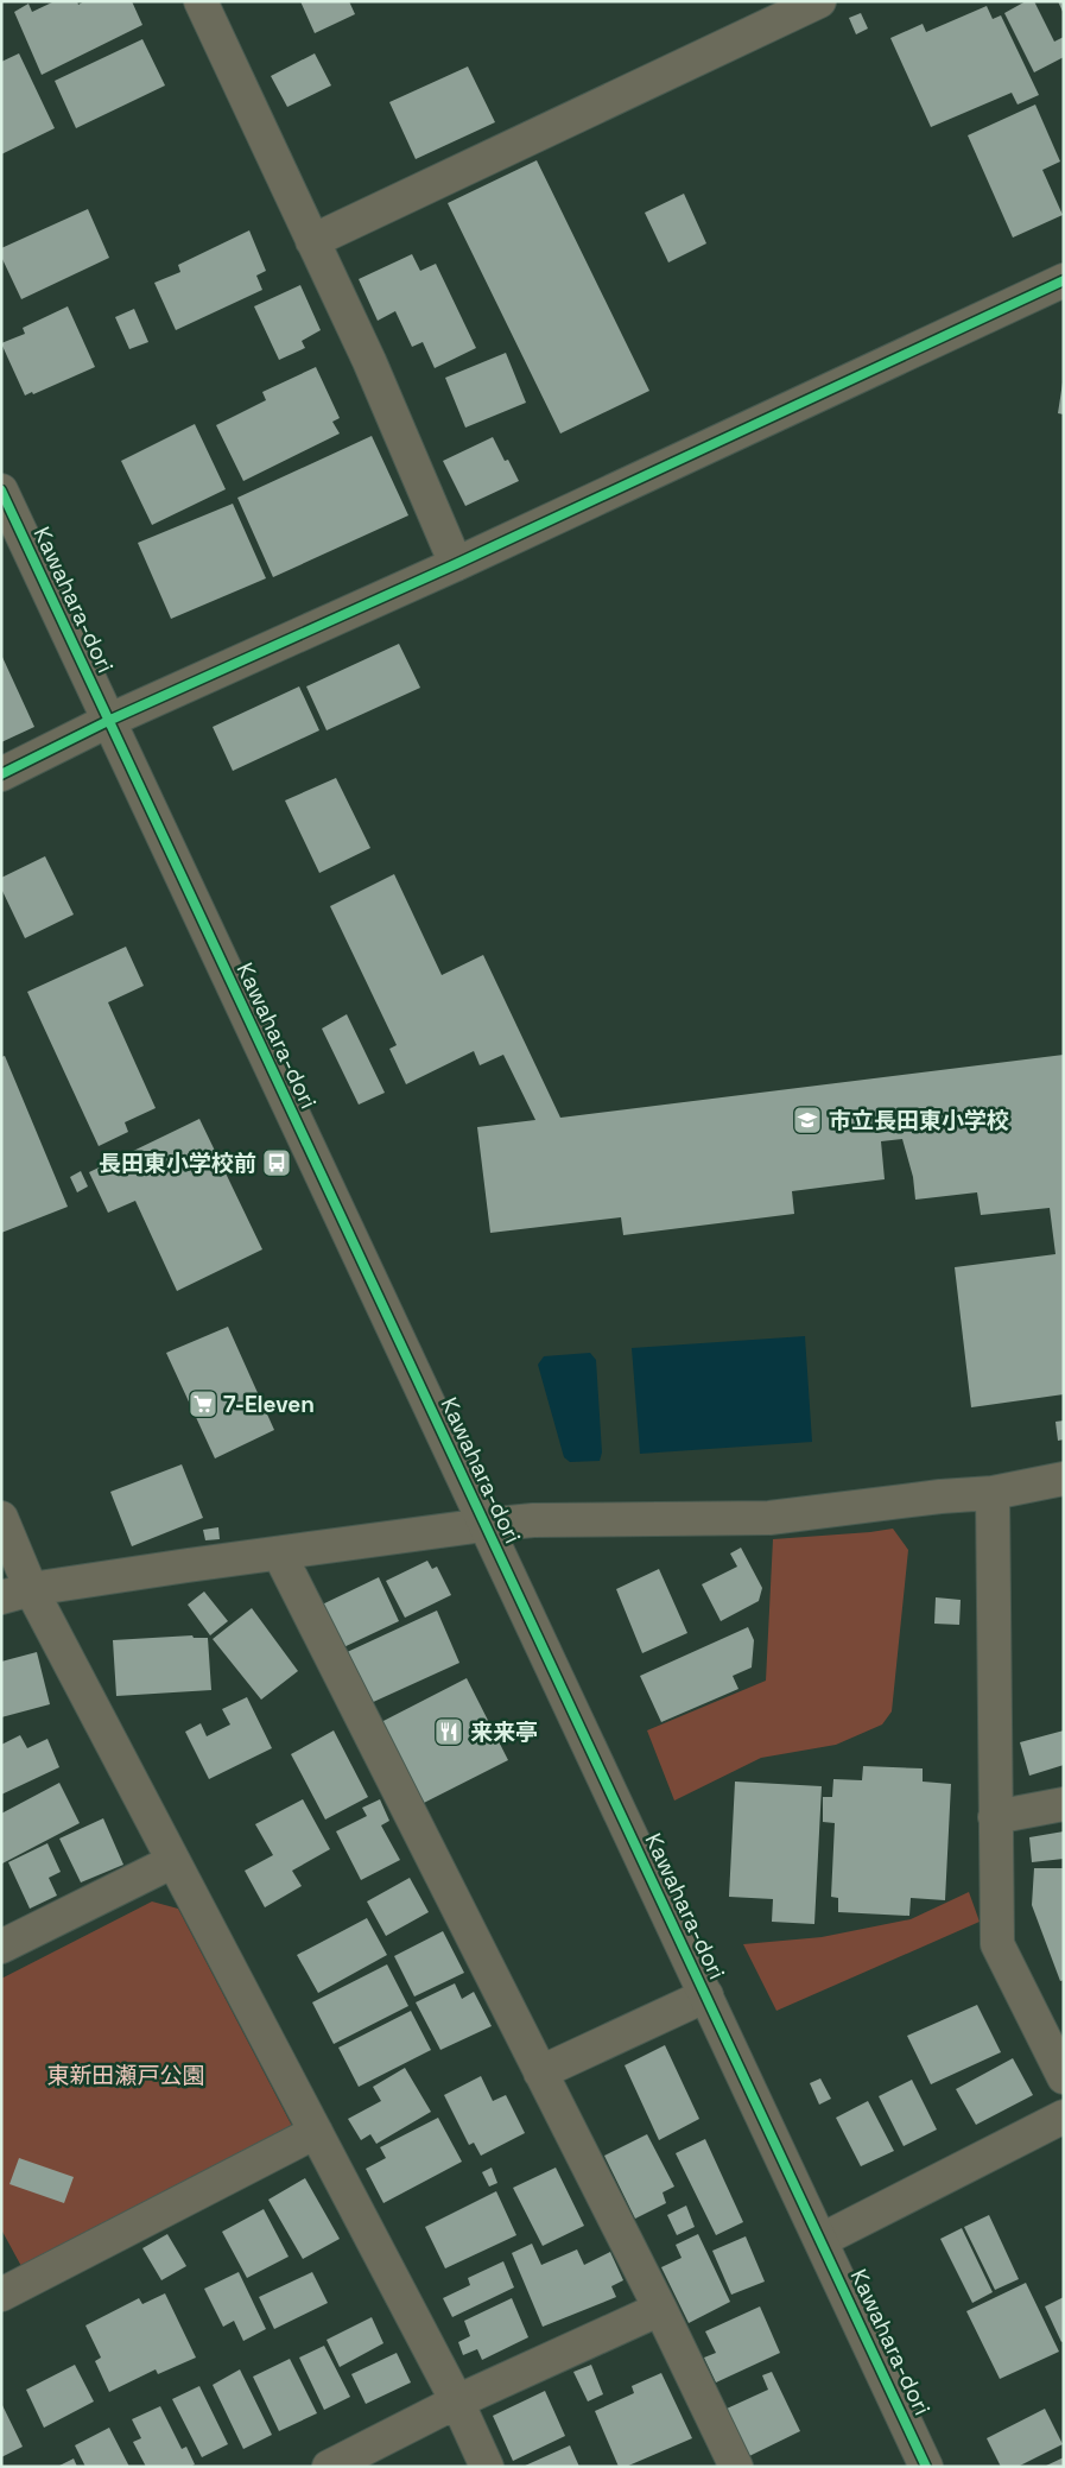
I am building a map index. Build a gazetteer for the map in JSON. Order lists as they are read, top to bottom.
{
  "streets": {
    "street": ["Kawahara-dori"]
  },
  "parks": ["東新田瀬戸公園"],
  "places": {
    "school or university": ["市立長田東小学校"],
    "bus stop": ["長田東小学校前"],
    "supermarket": ["7-Eleven"],
    "restaurant": ["来来亭"]
  }
}
